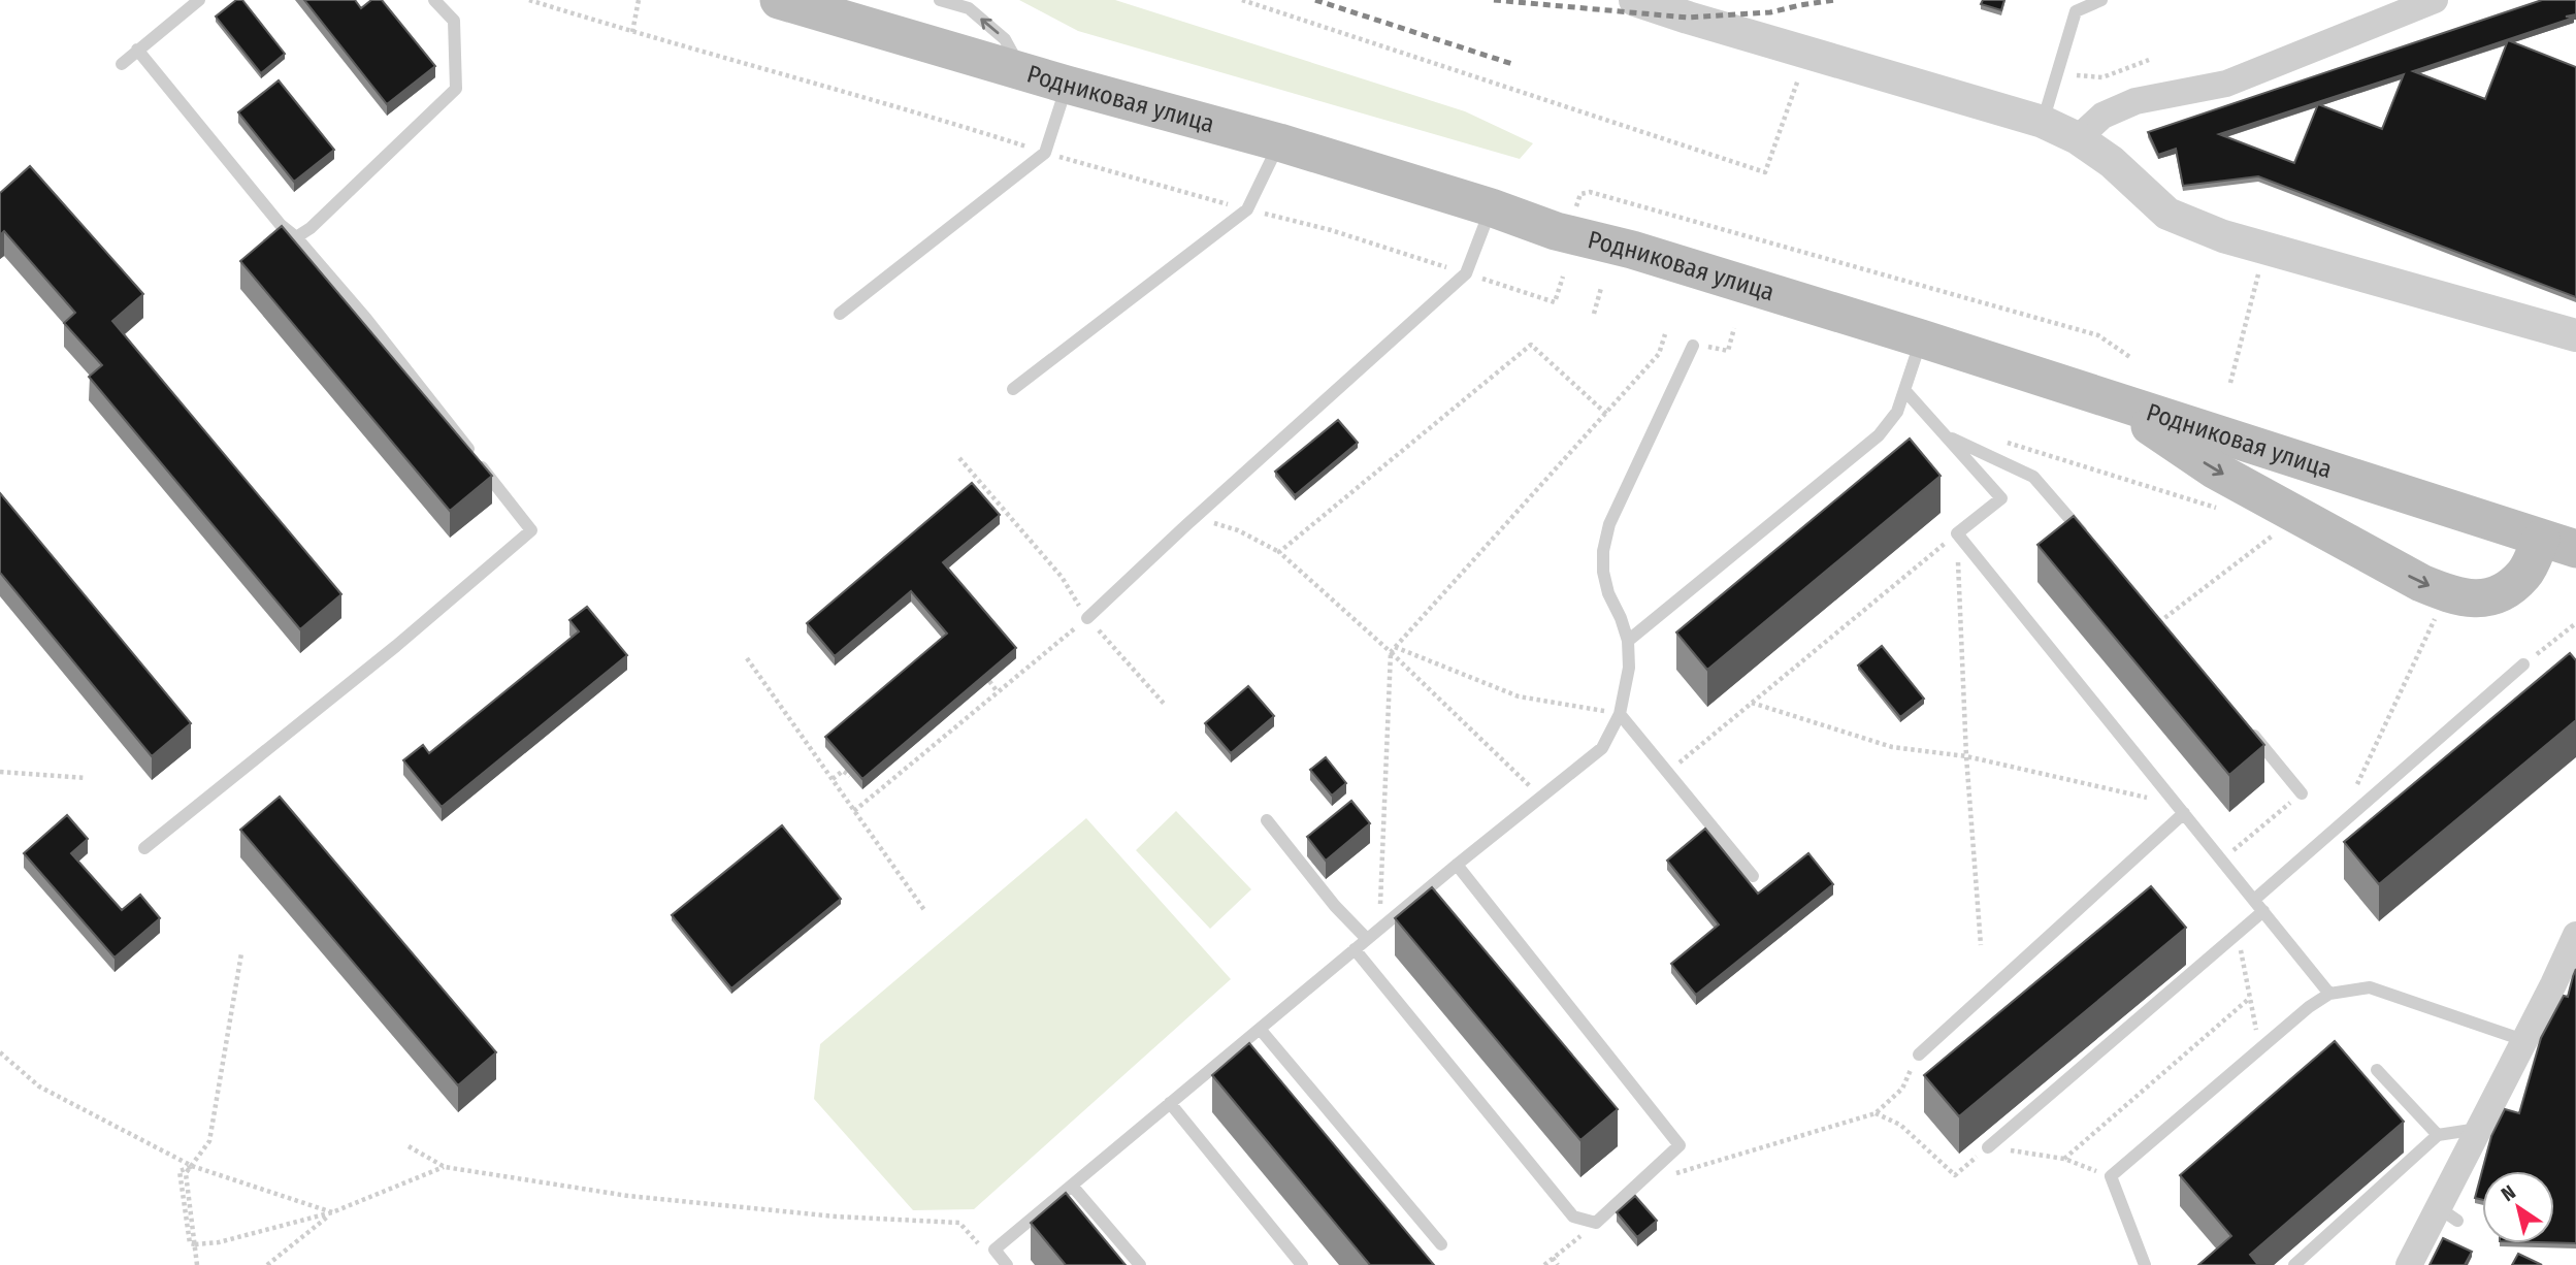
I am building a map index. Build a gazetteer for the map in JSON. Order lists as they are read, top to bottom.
{
  "streets": {
    "main road": ["Родниковая улица"]
  },
  "north": "top left"
}
